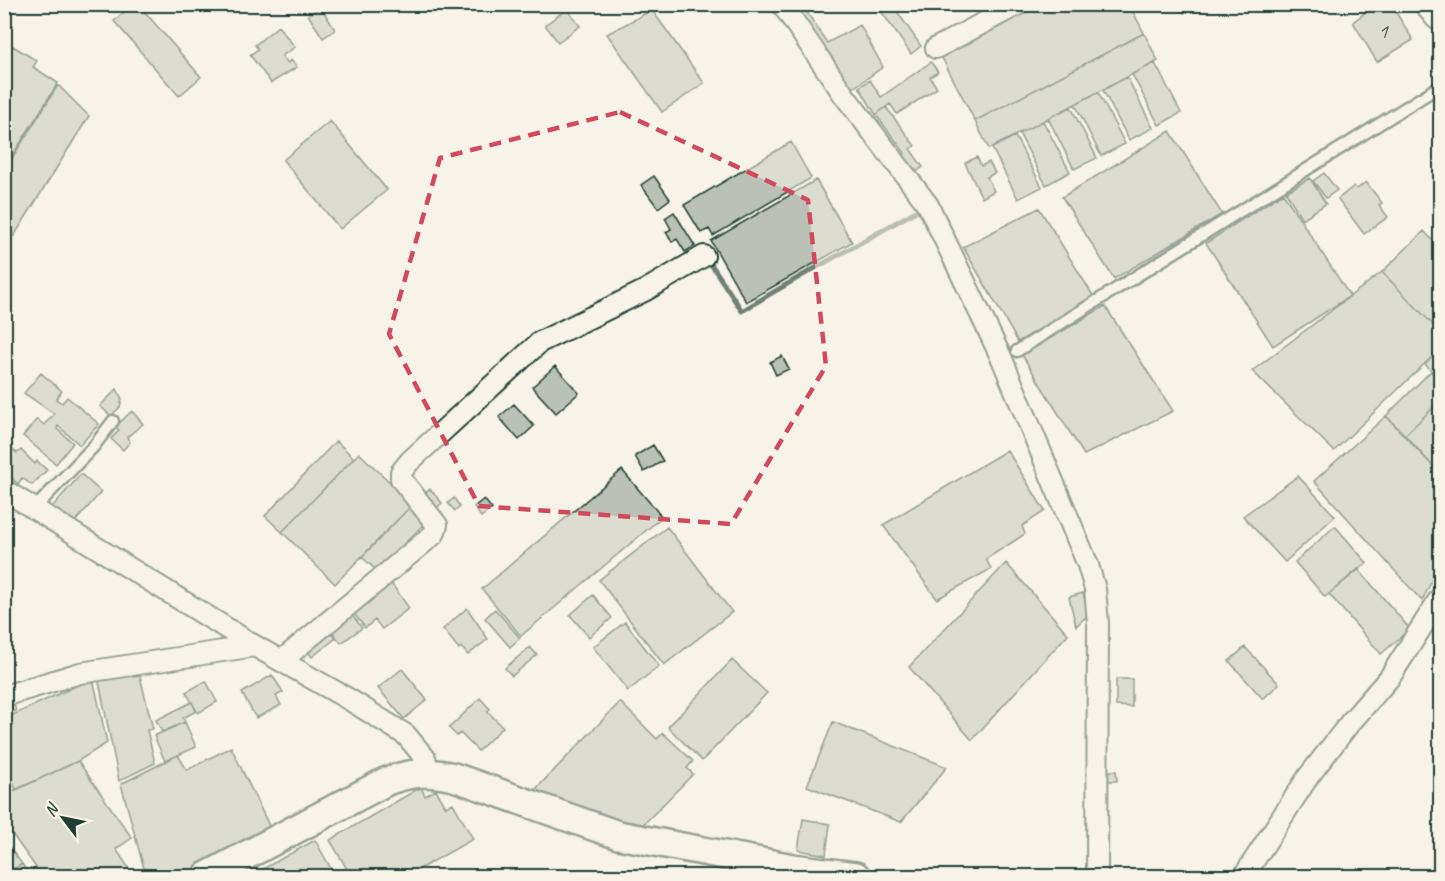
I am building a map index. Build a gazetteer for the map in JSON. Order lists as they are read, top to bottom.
{
  "house_numbers": ["1"],
  "north": "top left"
}
